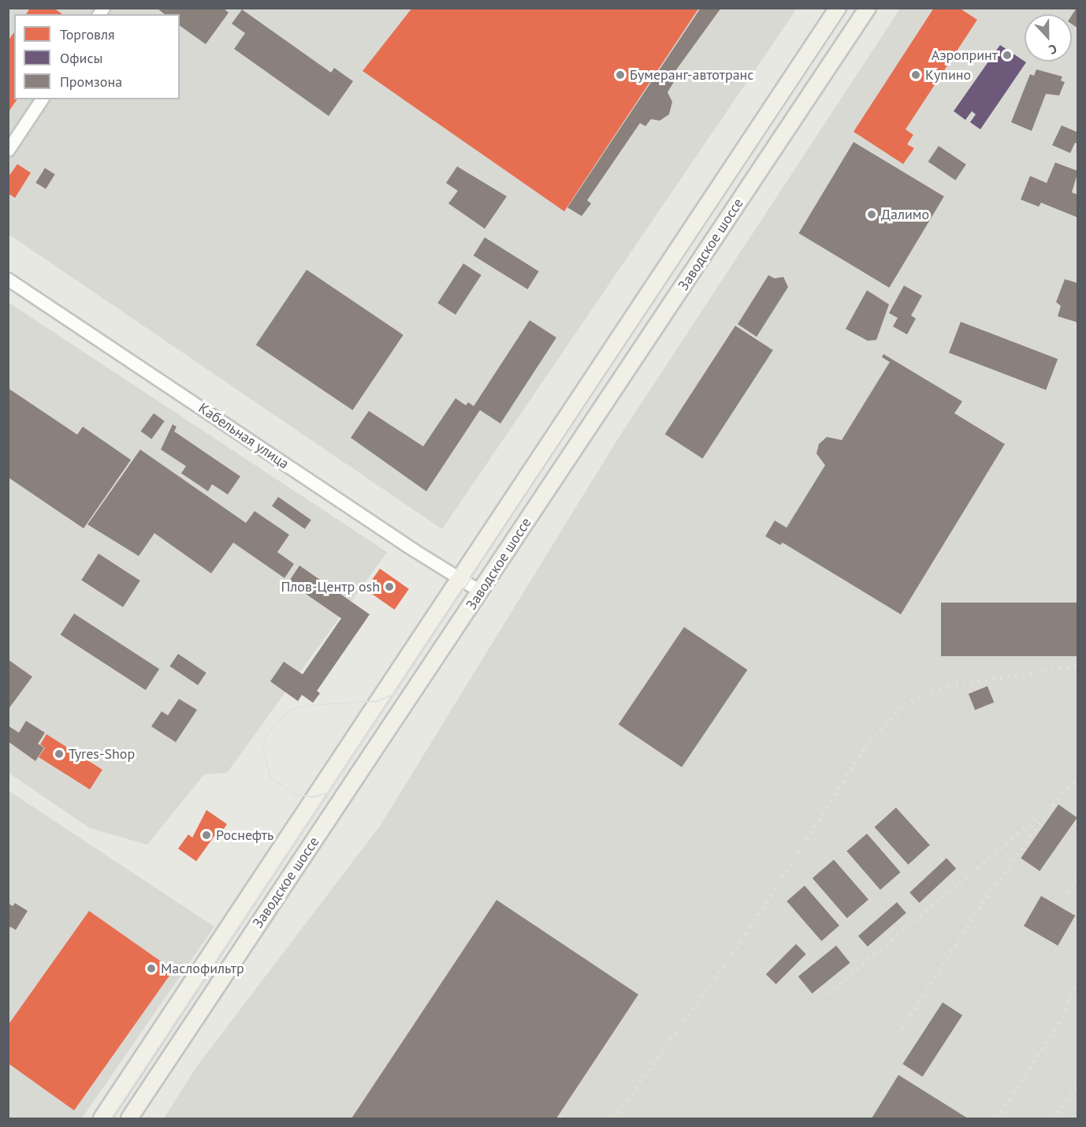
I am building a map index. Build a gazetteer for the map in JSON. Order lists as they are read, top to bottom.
{
  "streets": {
    "main road": ["Заводское шоссе"],
    "street": ["Кабельная улица"]
  },
  "crossings": [
    ["Заводское шоссе", "Кабельная улица"]
  ],
  "places": [
    "Аэропринт",
    "Бумеранг-автотранс",
    "Купино",
    "Далимо",
    "Плов-Центр osh",
    "Tyres-Shop",
    "Роснефть",
    "Маслофильтр"
  ],
  "legend": ["Торговля", "Офисы", "Промзона"],
  "north": "bottom"
}
